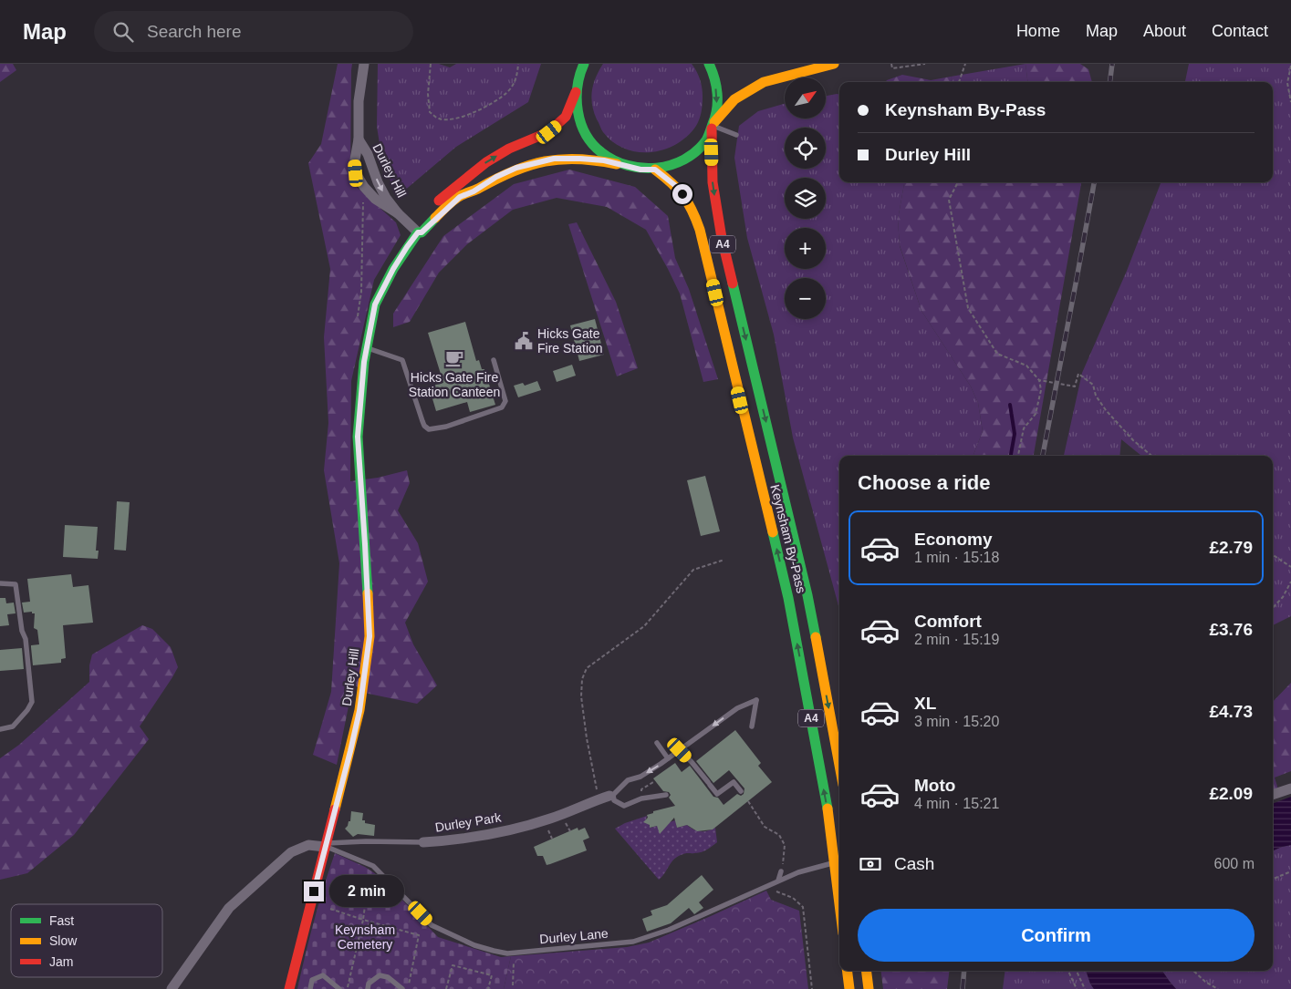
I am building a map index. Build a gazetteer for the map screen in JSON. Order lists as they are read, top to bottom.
{
  "streets": {
    "main road": ["Durley Hill", "A4", "Keynsham By-Pass"],
    "street": ["Durley Park"],
    "lane": ["Durley Lane"]
  },
  "crossings": [
    ["Durley Hill", "Durley Park"],
    ["Durley Hill", "Durley Lane"],
    ["Durley Park", "Durley Lane"]
  ],
  "parks": ["Keynsham Cemetery"],
  "places": {
    "public building": ["Hicks Gate Fire Station"],
    "cafe": ["Hicks Gate Fire Station Canteen"]
  },
  "legend": ["Fast", "Slow", "Jam"],
  "north": "top right",
  "page": {
    "header": "Map",
    "search": "Search here",
    "nav": [
      "Home",
      "Map",
      "About",
      "Contact"
    ],
    "map_buttons": ["+", "−"],
    "banner": ["Keynsham By-Pass", "Durley Hill"],
    "heading": "Choose a ride",
    "list": [
      {
        "name": "Economy",
        "note": "1 min · 15:18",
        "value": "£2.79"
      },
      {
        "name": "Comfort",
        "note": "2 min · 15:19",
        "value": "£3.76"
      },
      {
        "name": "XL",
        "note": "3 min · 15:20",
        "value": "£4.73"
      },
      {
        "name": "Moto",
        "note": "4 min · 15:21",
        "value": "£2.09"
      }
    ],
    "pay": ["Cash", "600 m"],
    "bubble": "2 min",
    "buttons": "Confirm"
  }
}
